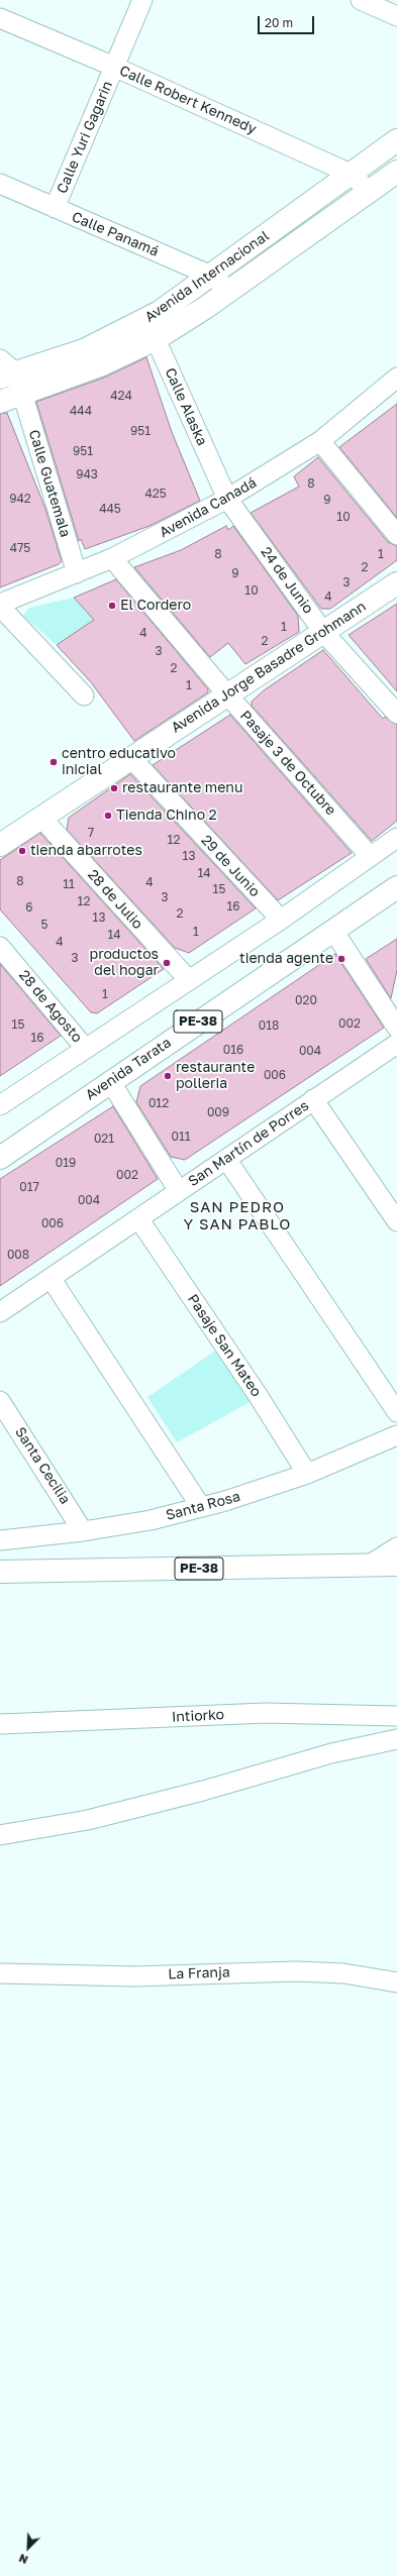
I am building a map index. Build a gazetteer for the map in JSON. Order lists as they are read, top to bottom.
{
  "streets": {
    "main road": [
      "Avenida Internacional",
      "Avenida Jorge Basadre Grohmann",
      "PE-38",
      "Avenida Tarata"
    ],
    "street": [
      "Calle Robert Kennedy",
      "Calle Yuri Gagarin",
      "Calle Panamá",
      "Calle Alaska",
      "Calle Guatemala",
      "Avenida Canadá",
      "24 de Junio",
      "Pasaje 3 de Octubre",
      "29 de Junio",
      "28 de Julio",
      "28 de Agosto",
      "San Martín de Porres",
      "Pasaje San Mateo",
      "Santa Cecilia",
      "Santa Rosa",
      "Intiorko",
      "La Franja"
    ]
  },
  "crossings": [
    ["Calle Robert Kennedy", "Calle Yuri Gagarin"],
    ["Calle Robert Kennedy", "Avenida Internacional"],
    ["Calle Yuri Gagarin", "Calle Panamá"],
    ["Calle Panamá", "Avenida Internacional"],
    ["Avenida Internacional", "Calle Alaska"],
    ["Avenida Internacional", "Calle Guatemala"],
    ["Calle Alaska", "Avenida Canadá"],
    ["Calle Alaska", "24 de Junio"],
    ["Calle Guatemala", "Avenida Canadá"],
    ["Avenida Canadá", "24 de Junio"],
    ["Avenida Canadá", "Pasaje 3 de Octubre"],
    ["24 de Junio", "Avenida Jorge Basadre Grohmann"],
    ["Avenida Jorge Basadre Grohmann", "Pasaje 3 de Octubre"],
    ["Avenida Jorge Basadre Grohmann", "29 de Junio"],
    ["Avenida Jorge Basadre Grohmann", "28 de Julio"],
    ["San Martín de Porres", "Pasaje San Mateo"],
    ["Pasaje San Mateo", "Santa Rosa"],
    ["Santa Cecilia", "Santa Rosa"]
  ],
  "districts": ["SAN PEDRO Y SAN PABLO"],
  "places": [
    "El Cordero",
    "centro educativo inicial",
    "restaurante menu",
    "Tienda Chino 2",
    "tienda abarrotes",
    "tienda agente",
    "productos del hogar",
    "restaurante polleria"
  ],
  "house_numbers": [
    "424",
    "444",
    "951",
    "951",
    "943",
    "8",
    "425",
    "942",
    "9",
    "445",
    "10",
    "475",
    "8",
    "1",
    "2",
    "9",
    "3",
    "10",
    "4",
    "1",
    "4",
    "2",
    "3",
    "2",
    "1",
    "7",
    "12",
    "13",
    "14",
    "8",
    "4",
    "11",
    "15",
    "3",
    "12",
    "16",
    "6",
    "2",
    "13",
    "5",
    "1",
    "14",
    "4",
    "3",
    "1",
    "020",
    "002",
    "15",
    "018",
    "16",
    "016",
    "004",
    "006",
    "012",
    "009",
    "011",
    "021",
    "019",
    "002",
    "017",
    "004",
    "006",
    "008"
  ],
  "scale_bar": "20 m",
  "north": "bottom left"
}
